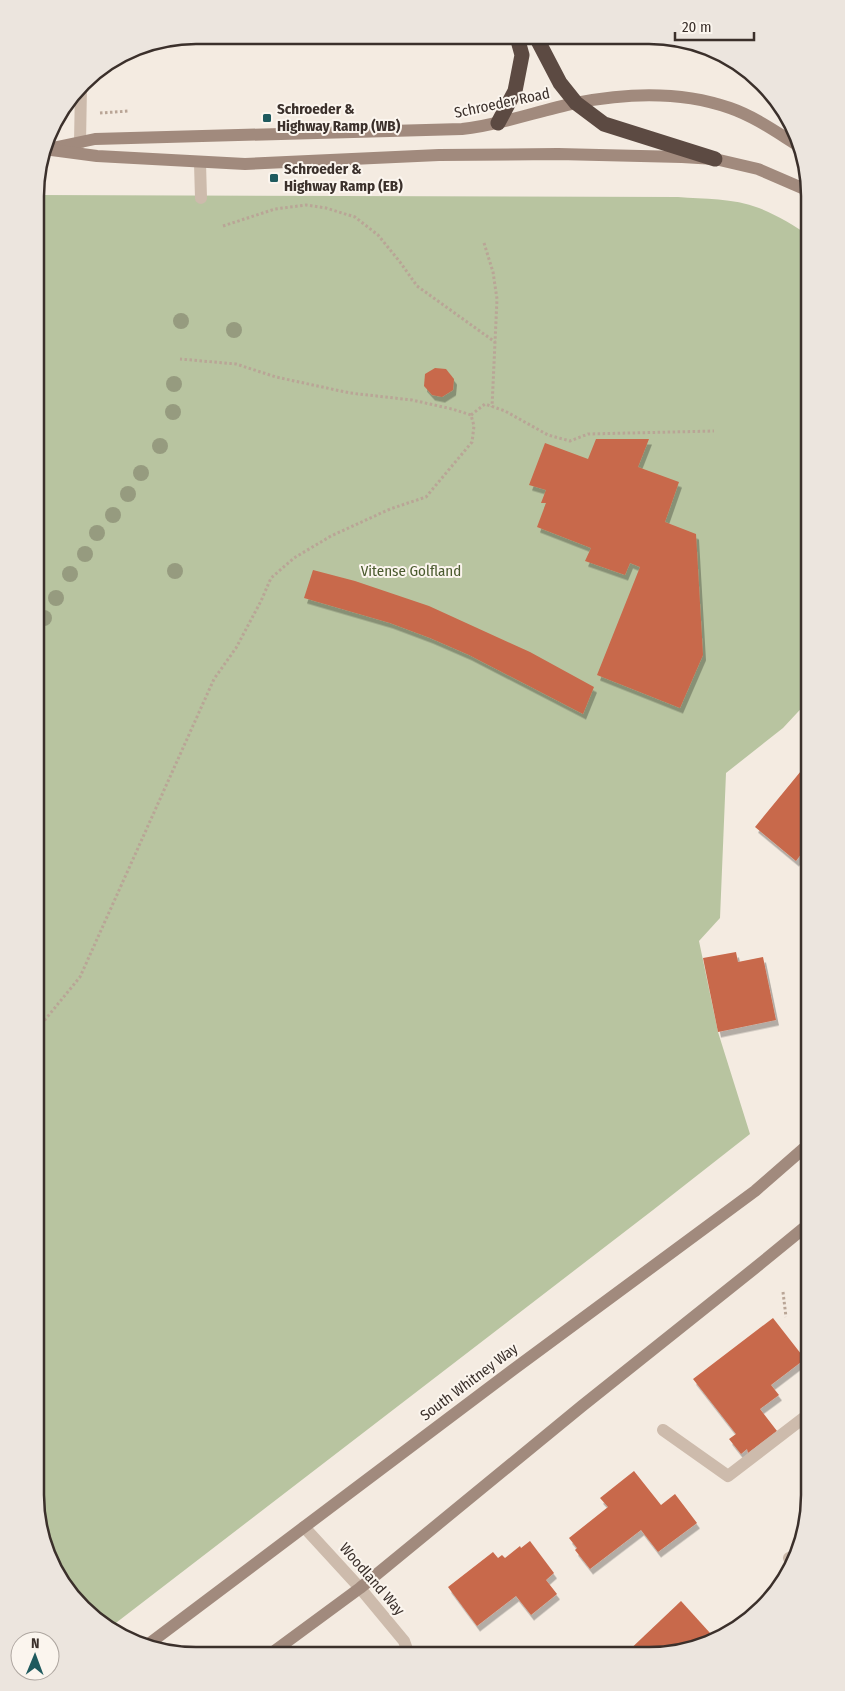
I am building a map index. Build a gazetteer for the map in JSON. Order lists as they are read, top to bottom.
{
  "streets": {
    "main road": ["Schroeder Road", "South Whitney Way"],
    "street": ["Woodland Way"]
  },
  "crossings": [
    ["South Whitney Way", "Woodland Way"]
  ],
  "parks": ["Vitense Golfland"],
  "places": {
    "transit": ["Schroeder & Highway Ramp (WB)", "Schroeder & Highway Ramp (EB)"]
  },
  "scale_bar": "20 m",
  "north": "top"
}
